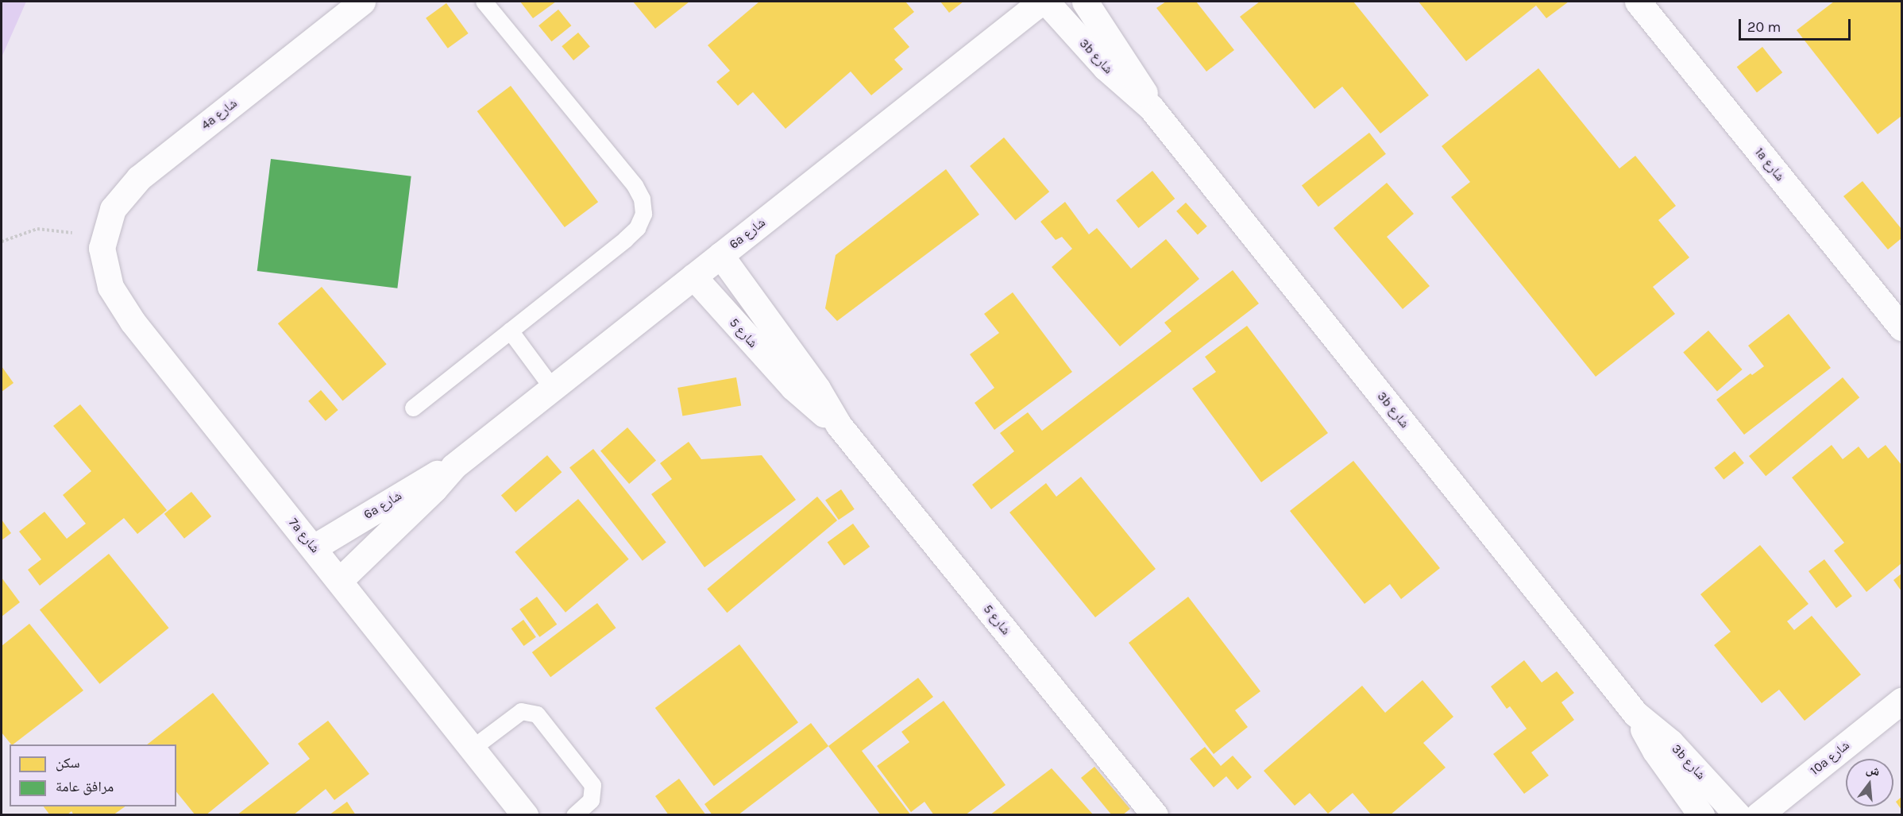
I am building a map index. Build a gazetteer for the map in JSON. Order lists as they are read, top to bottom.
{
  "streets": {
    "street": [
      "3b شارع",
      "4a شارع",
      "1a شارع",
      "6a شارع",
      "شارع 5",
      "7a شارع",
      "10a شارع"
    ]
  },
  "crossings": [
    ["4a شارع", "7a شارع"],
    ["6a شارع", "شارع 5"],
    ["6a شارع", "7a شارع"]
  ],
  "legend": ["سكن", "مرافق عامة"],
  "scale_bar": "20 m",
  "north": "top"
}
